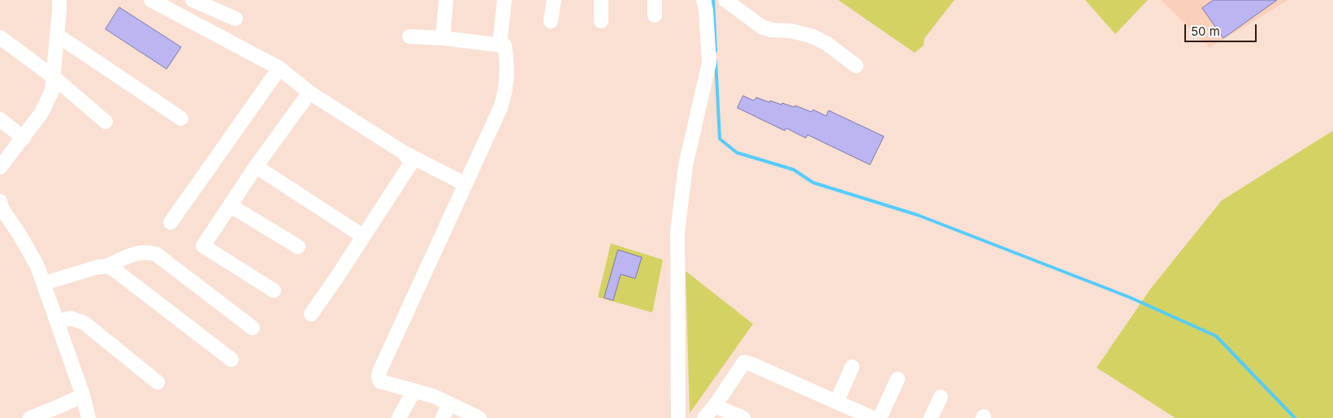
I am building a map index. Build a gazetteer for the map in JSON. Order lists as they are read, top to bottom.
{
  "scale_bar": "50 m"
}
